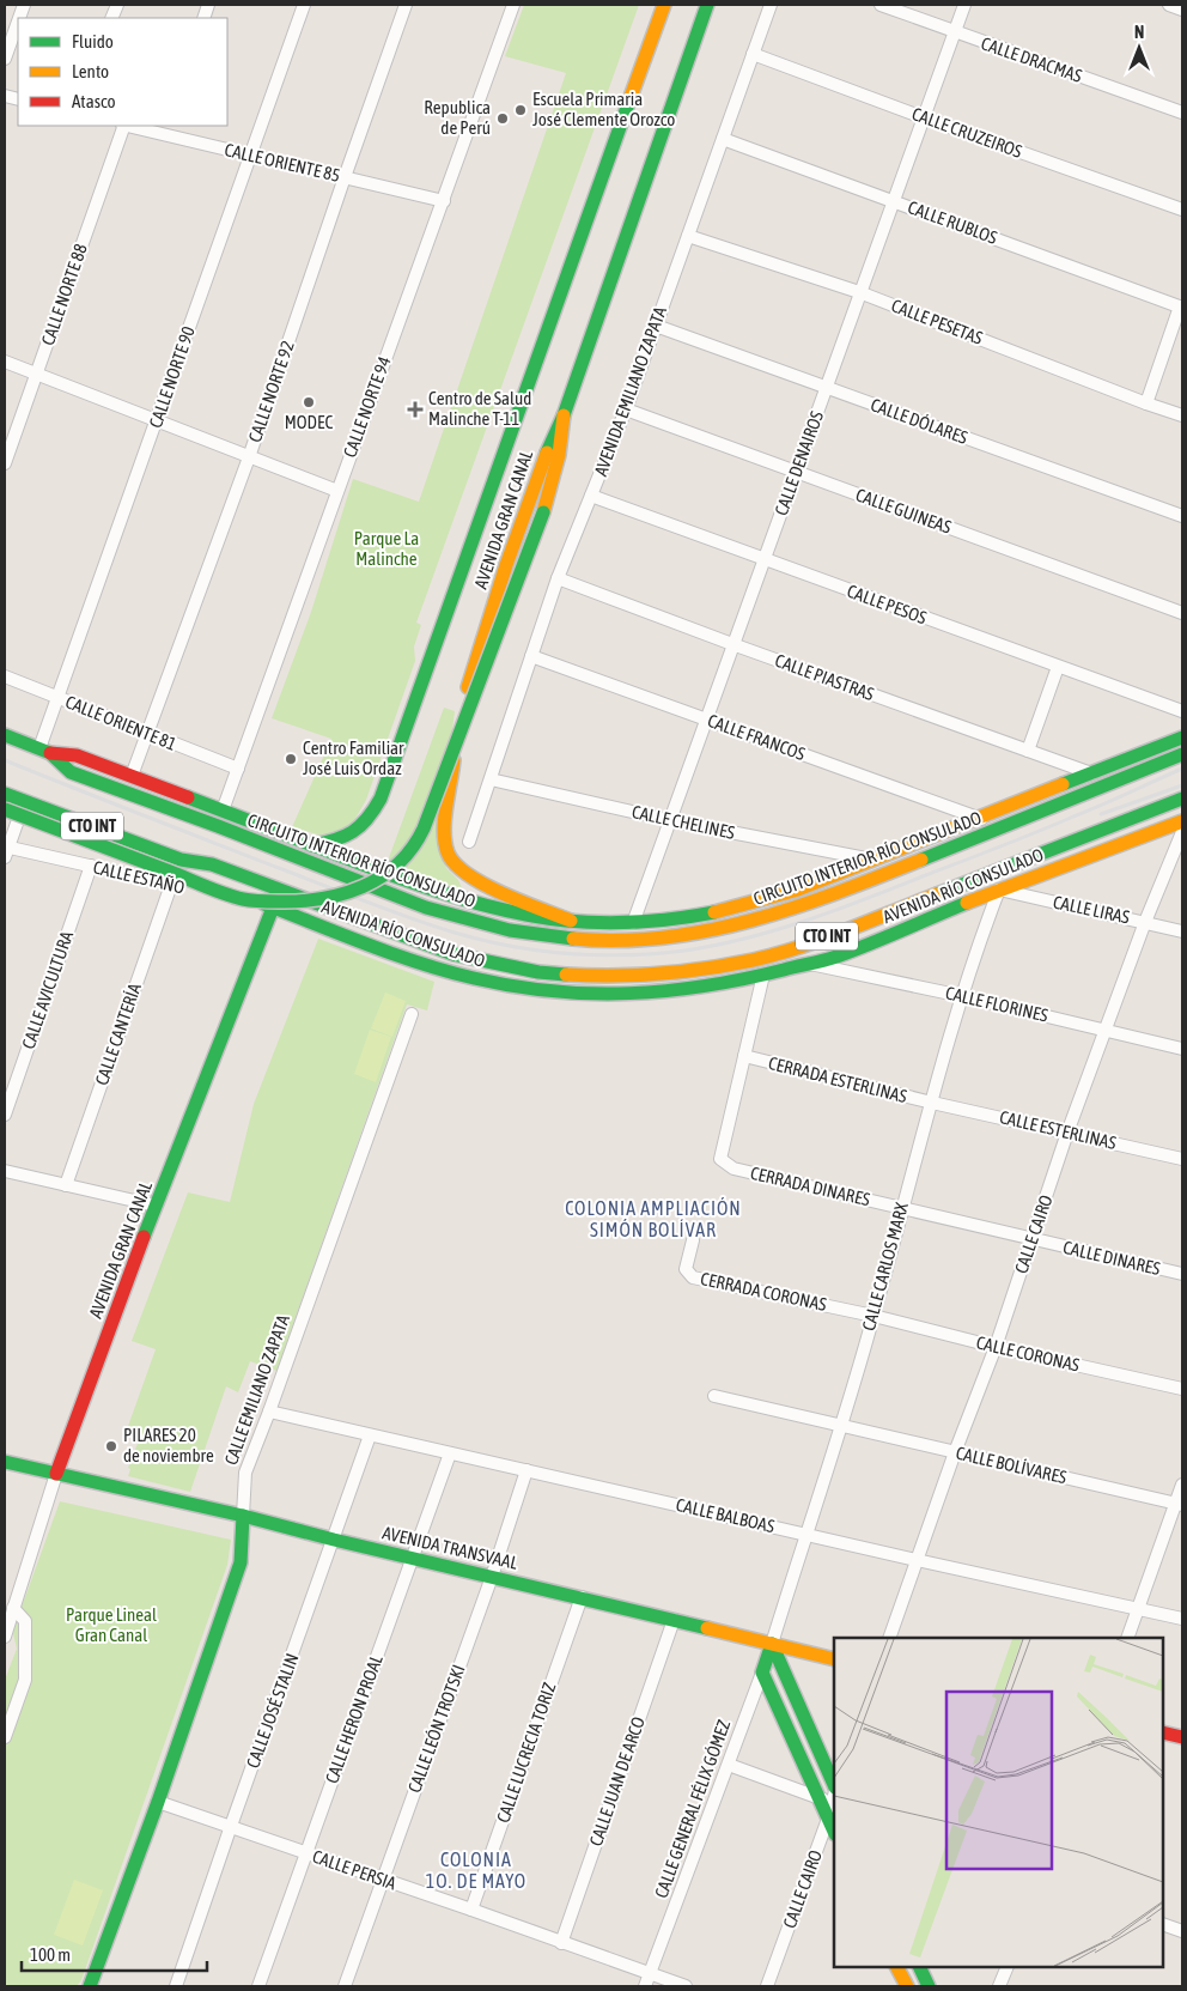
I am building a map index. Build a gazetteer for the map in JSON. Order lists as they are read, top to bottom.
{
  "streets": {
    "main road": [
      "AVENIDA GRAN CANAL",
      "CTO INT",
      "CIRCUITO INTERIOR RÍO CONSULADO",
      "AVENIDA RÍO CONSULADO",
      "CALLE EMILIANO ZAPATA",
      "AVENIDA TRANSVAAL",
      "CALLE GENERAL FÉLIX GÓMEZ"
    ],
    "street": [
      "CALLE DRACMAS",
      "CALLE CRUZEIROS",
      "CALLE ORIENTE 85",
      "CALLE RUBLOS",
      "CALLE NORTE 88",
      "CALLE PESETAS",
      "CALLE NORTE 90",
      "CALLE NORTE 92",
      "AVENIDA EMILIANO ZAPATA",
      "CALLE NORTE 94",
      "CALLE DÓLARES",
      "CALLE DENAIROS",
      "CALLE GUINEAS",
      "CALLE PESOS",
      "CALLE PIASTRAS",
      "CALLE ORIENTE 81",
      "CALLE FRANCOS",
      "CALLE CHELINES",
      "CALLE ESTAÑO",
      "CALLE LIRAS",
      "CALLE AVICULTURA",
      "CALLE FLORINES",
      "CALLE CANTERÍA",
      "CERRADA ESTERLINAS",
      "CALLE ESTERLINAS",
      "CERRADA DINARES",
      "CALLE CAIRO",
      "CALLE DINARES",
      "CALLE CARLOS MARX",
      "CERRADA CORONAS",
      "CALLE CORONAS",
      "CALLE BOLÍVARES",
      "CALLE BALBOAS",
      "CALLE JOSÉ STALIN",
      "CALLE HERON PROAL",
      "CALLE LEÓN TROTSKI",
      "CALLE LUCRECIA TORIZ",
      "CALLE JUAN DE ARCO",
      "CALLE PERSIA"
    ]
  },
  "crossings": [
    ["CALLE DRACMAS", "CALLE DENAIROS"],
    ["CALLE CRUZEIROS", "AVENIDA EMILIANO ZAPATA"],
    ["CALLE CRUZEIROS", "CALLE DENAIROS"],
    ["CALLE ORIENTE 85", "CALLE NORTE 90"],
    ["CALLE ORIENTE 85", "CALLE NORTE 92"],
    ["CALLE ORIENTE 85", "CALLE NORTE 94"],
    ["CALLE RUBLOS", "AVENIDA EMILIANO ZAPATA"],
    ["CALLE RUBLOS", "CALLE DENAIROS"],
    ["CALLE PESETAS", "AVENIDA EMILIANO ZAPATA"],
    ["CALLE PESETAS", "CALLE DENAIROS"],
    ["CALLE NORTE 90", "CALLE ORIENTE 81"],
    ["CALLE NORTE 90", "CTO INT"],
    ["CALLE NORTE 90", "CIRCUITO INTERIOR RÍO CONSULADO"],
    ["CALLE NORTE 92", "CALLE ORIENTE 81"],
    ["CALLE NORTE 92", "CTO INT"],
    ["AVENIDA EMILIANO ZAPATA", "CALLE DÓLARES"],
    ["AVENIDA EMILIANO ZAPATA", "CALLE GUINEAS"],
    ["AVENIDA EMILIANO ZAPATA", "CALLE PESOS"],
    ["AVENIDA EMILIANO ZAPATA", "CALLE PIASTRAS"],
    ["AVENIDA EMILIANO ZAPATA", "CALLE FRANCOS"],
    ["AVENIDA EMILIANO ZAPATA", "CALLE CHELINES"],
    ["CALLE NORTE 94", "CALLE ORIENTE 81"],
    ["CALLE NORTE 94", "CTO INT"],
    ["CALLE DÓLARES", "CALLE DENAIROS"],
    ["CALLE DENAIROS", "CALLE GUINEAS"],
    ["CALLE DENAIROS", "CALLE PESOS"],
    ["CALLE DENAIROS", "CALLE PIASTRAS"],
    ["CALLE DENAIROS", "CALLE FRANCOS"],
    ["CALLE DENAIROS", "CALLE CHELINES"],
    ["CALLE DENAIROS", "CTO INT"],
    ["AVENIDA GRAN CANAL", "CTO INT"],
    ["AVENIDA GRAN CANAL", "CALLE ESTAÑO"],
    ["AVENIDA GRAN CANAL", "AVENIDA RÍO CONSULADO"],
    ["AVENIDA GRAN CANAL", "AVENIDA TRANSVAAL"],
    ["CALLE PIASTRAS", "CTO INT"],
    ["CALLE FRANCOS", "CTO INT"],
    ["CALLE CHELINES", "CTO INT"],
    ["CTO INT", "CIRCUITO INTERIOR RÍO CONSULADO"],
    ["CTO INT", "AVENIDA RÍO CONSULADO"],
    ["CALLE ESTAÑO", "AVENIDA RÍO CONSULADO"],
    ["CALLE ESTAÑO", "CALLE AVICULTURA"],
    ["CALLE ESTAÑO", "CALLE CANTERÍA"],
    ["AVENIDA RÍO CONSULADO", "CALLE LIRAS"],
    ["AVENIDA RÍO CONSULADO", "CALLE FLORINES"],
    ["AVENIDA RÍO CONSULADO", "CALLE CARLOS MARX"],
    ["CALLE LIRAS", "CALLE CAIRO"],
    ["CALLE LIRAS", "CALLE CARLOS MARX"],
    ["CALLE FLORINES", "CALLE CAIRO"],
    ["CALLE FLORINES", "CALLE CARLOS MARX"],
    ["CERRADA ESTERLINAS", "CALLE ESTERLINAS"],
    ["CERRADA ESTERLINAS", "CERRADA DINARES"],
    ["CERRADA ESTERLINAS", "CALLE CARLOS MARX"],
    ["CALLE ESTERLINAS", "CALLE CAIRO"],
    ["CALLE ESTERLINAS", "CALLE CARLOS MARX"],
    ["CERRADA DINARES", "CALLE DINARES"],
    ["CERRADA DINARES", "CALLE CARLOS MARX"],
    ["CALLE CAIRO", "CALLE DINARES"],
    ["CALLE CAIRO", "CALLE CORONAS"],
    ["CALLE CAIRO", "CALLE BOLÍVARES"],
    ["CALLE CAIRO", "CALLE BALBOAS"],
    ["CALLE DINARES", "CALLE CARLOS MARX"],
    ["CALLE CARLOS MARX", "CERRADA CORONAS"],
    ["CALLE CARLOS MARX", "CALLE CORONAS"],
    ["CALLE CARLOS MARX", "CALLE BOLÍVARES"],
    ["CALLE CARLOS MARX", "CALLE BALBOAS"],
    ["CALLE CARLOS MARX", "AVENIDA TRANSVAAL"],
    ["CALLE CARLOS MARX", "CALLE GENERAL FÉLIX GÓMEZ"],
    ["CERRADA CORONAS", "CALLE CORONAS"],
    ["CALLE EMILIANO ZAPATA", "CALLE BALBOAS"],
    ["CALLE EMILIANO ZAPATA", "AVENIDA TRANSVAAL"],
    ["CALLE EMILIANO ZAPATA", "CALLE PERSIA"],
    ["CALLE BALBOAS", "CALLE JOSÉ STALIN"],
    ["CALLE BALBOAS", "CALLE HERON PROAL"],
    ["CALLE BALBOAS", "CALLE LEÓN TROTSKI"],
    ["AVENIDA TRANSVAAL", "CALLE JOSÉ STALIN"],
    ["AVENIDA TRANSVAAL", "CALLE HERON PROAL"],
    ["AVENIDA TRANSVAAL", "CALLE LEÓN TROTSKI"],
    ["AVENIDA TRANSVAAL", "CALLE LUCRECIA TORIZ"],
    ["AVENIDA TRANSVAAL", "CALLE JUAN DE ARCO"],
    ["AVENIDA TRANSVAAL", "CALLE GENERAL FÉLIX GÓMEZ"],
    ["CALLE JOSÉ STALIN", "CALLE PERSIA"],
    ["CALLE HERON PROAL", "CALLE PERSIA"],
    ["CALLE LEÓN TROTSKI", "CALLE PERSIA"],
    ["CALLE LUCRECIA TORIZ", "CALLE PERSIA"],
    ["CALLE JUAN DE ARCO", "CALLE PERSIA"],
    ["CALLE GENERAL FÉLIX GÓMEZ", "CALLE PERSIA"]
  ],
  "districts": ["COLONIA AMPLIACIÓN SIMÓN BOLÍVAR", "COLONIA 1O. DE MAYO"],
  "parks": ["Parque La Malinche", "Parque Lineal Gran Canal"],
  "places": {
    "other": [
      "Escuela Primaria José Clemente Orozco",
      "Republica de Perú",
      "MODEC",
      "Centro Familiar José Luis Ordaz",
      "PILARES 20 de noviembre"
    ],
    "health": ["Centro de Salud Malinche T-11"]
  },
  "legend": ["Fluido", "Lento", "Atasco"],
  "scale_bar": "100 m",
  "north": "top"
}
